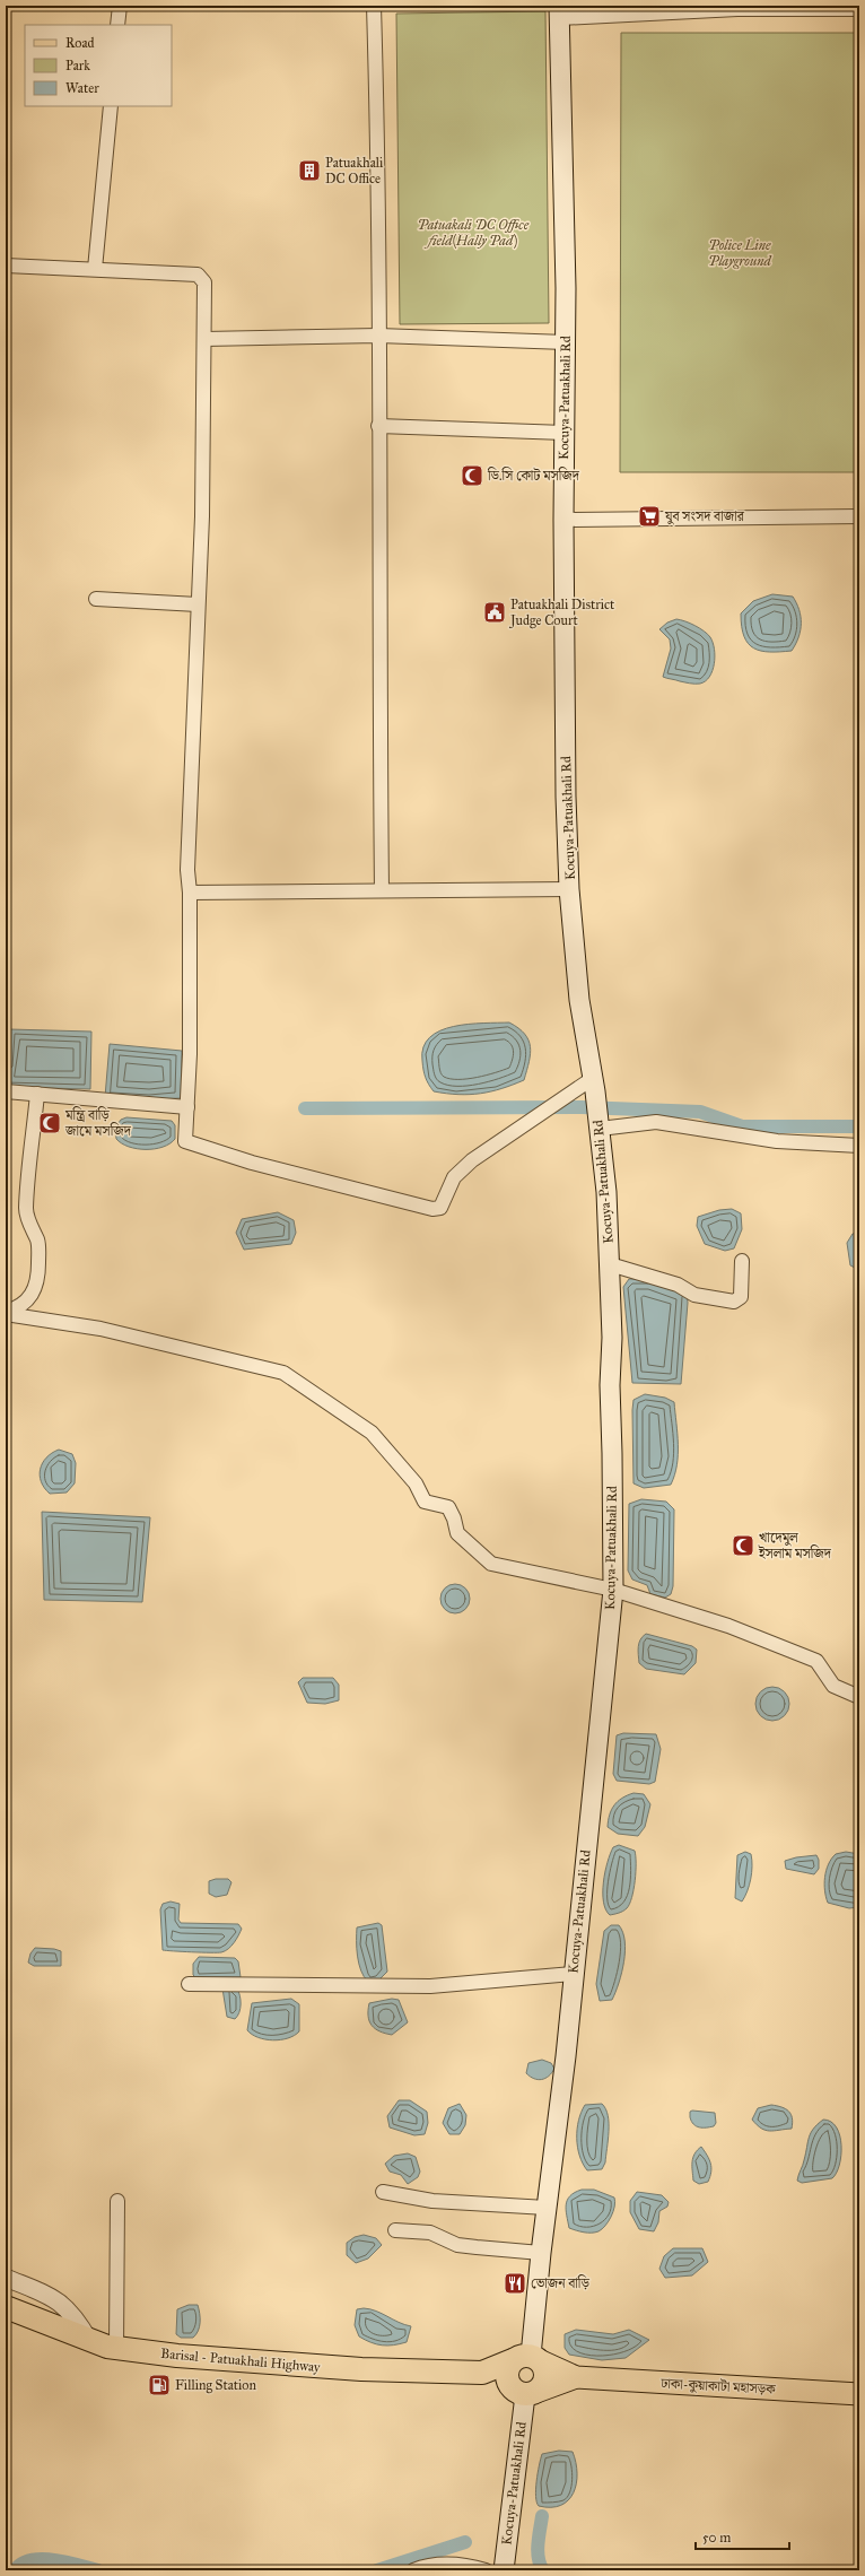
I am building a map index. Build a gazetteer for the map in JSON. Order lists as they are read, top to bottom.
{
  "streets": {
    "highway": ["Barisal - Patuakhali Highway"],
    "main road": ["Kocuya-Patuakhali Rd", "ঢাকা-কুয়াকাটা মহাসড়ক"]
  },
  "crossings": [
    ["Kocuya-Patuakhali Rd", "Barisal - Patuakhali Highway"]
  ],
  "parks": ["Patuakali DC Office field(Hally Pad)", "Police Line Playground"],
  "places": {
    "building": ["Patuakhali DC Office"],
    "mosque": ["ডি.সি কোট মসজিদ", "মন্ত্রি বাড়ি জামে মসজিদ", "খাদেমুল ইসলাম মসজিদ"],
    "supermarket": ["যুব সংসদ বাজার"],
    "public building": ["Patuakhali District Judge Court"],
    "restaurant": ["ভোজন বাড়ি"],
    "fuel station": ["Filling Station"]
  },
  "legend": ["Road", "Park", "Water"],
  "scale_bar": "50 m"
}
